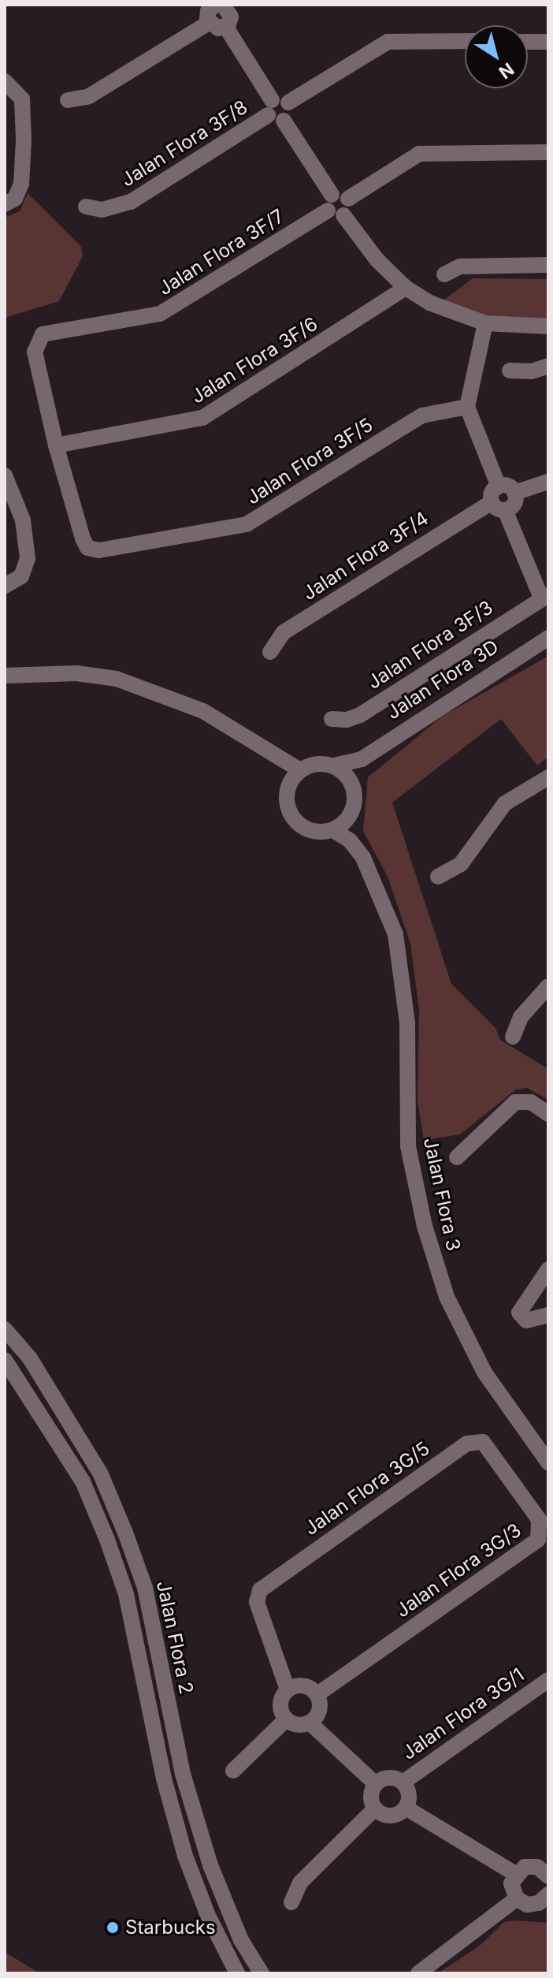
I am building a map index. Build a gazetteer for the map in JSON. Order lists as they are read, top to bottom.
{
  "streets": {
    "street": [
      "Jalan Flora 3F/8",
      "Jalan Flora 3F/7",
      "Jalan Flora 3F/6",
      "Jalan Flora 3F/5",
      "Jalan Flora 3F/4",
      "Jalan Flora 3F/3",
      "Jalan Flora 3D",
      "Jalan Flora 3",
      "Jalan Flora 3G/5",
      "Jalan Flora 3G/3",
      "Jalan Flora 2",
      "Jalan Flora 3G/1"
    ]
  },
  "crossings": [
    ["Jalan Flora 3F/7", "Jalan Flora 3F/6"],
    ["Jalan Flora 3F/7", "Jalan Flora 3F/5"],
    ["Jalan Flora 3F/6", "Jalan Flora 3F/5"],
    ["Jalan Flora 3D", "Jalan Flora 3"],
    ["Jalan Flora 3G/5", "Jalan Flora 3G/3"]
  ],
  "places": ["Starbucks"],
  "north": "bottom right"
}
